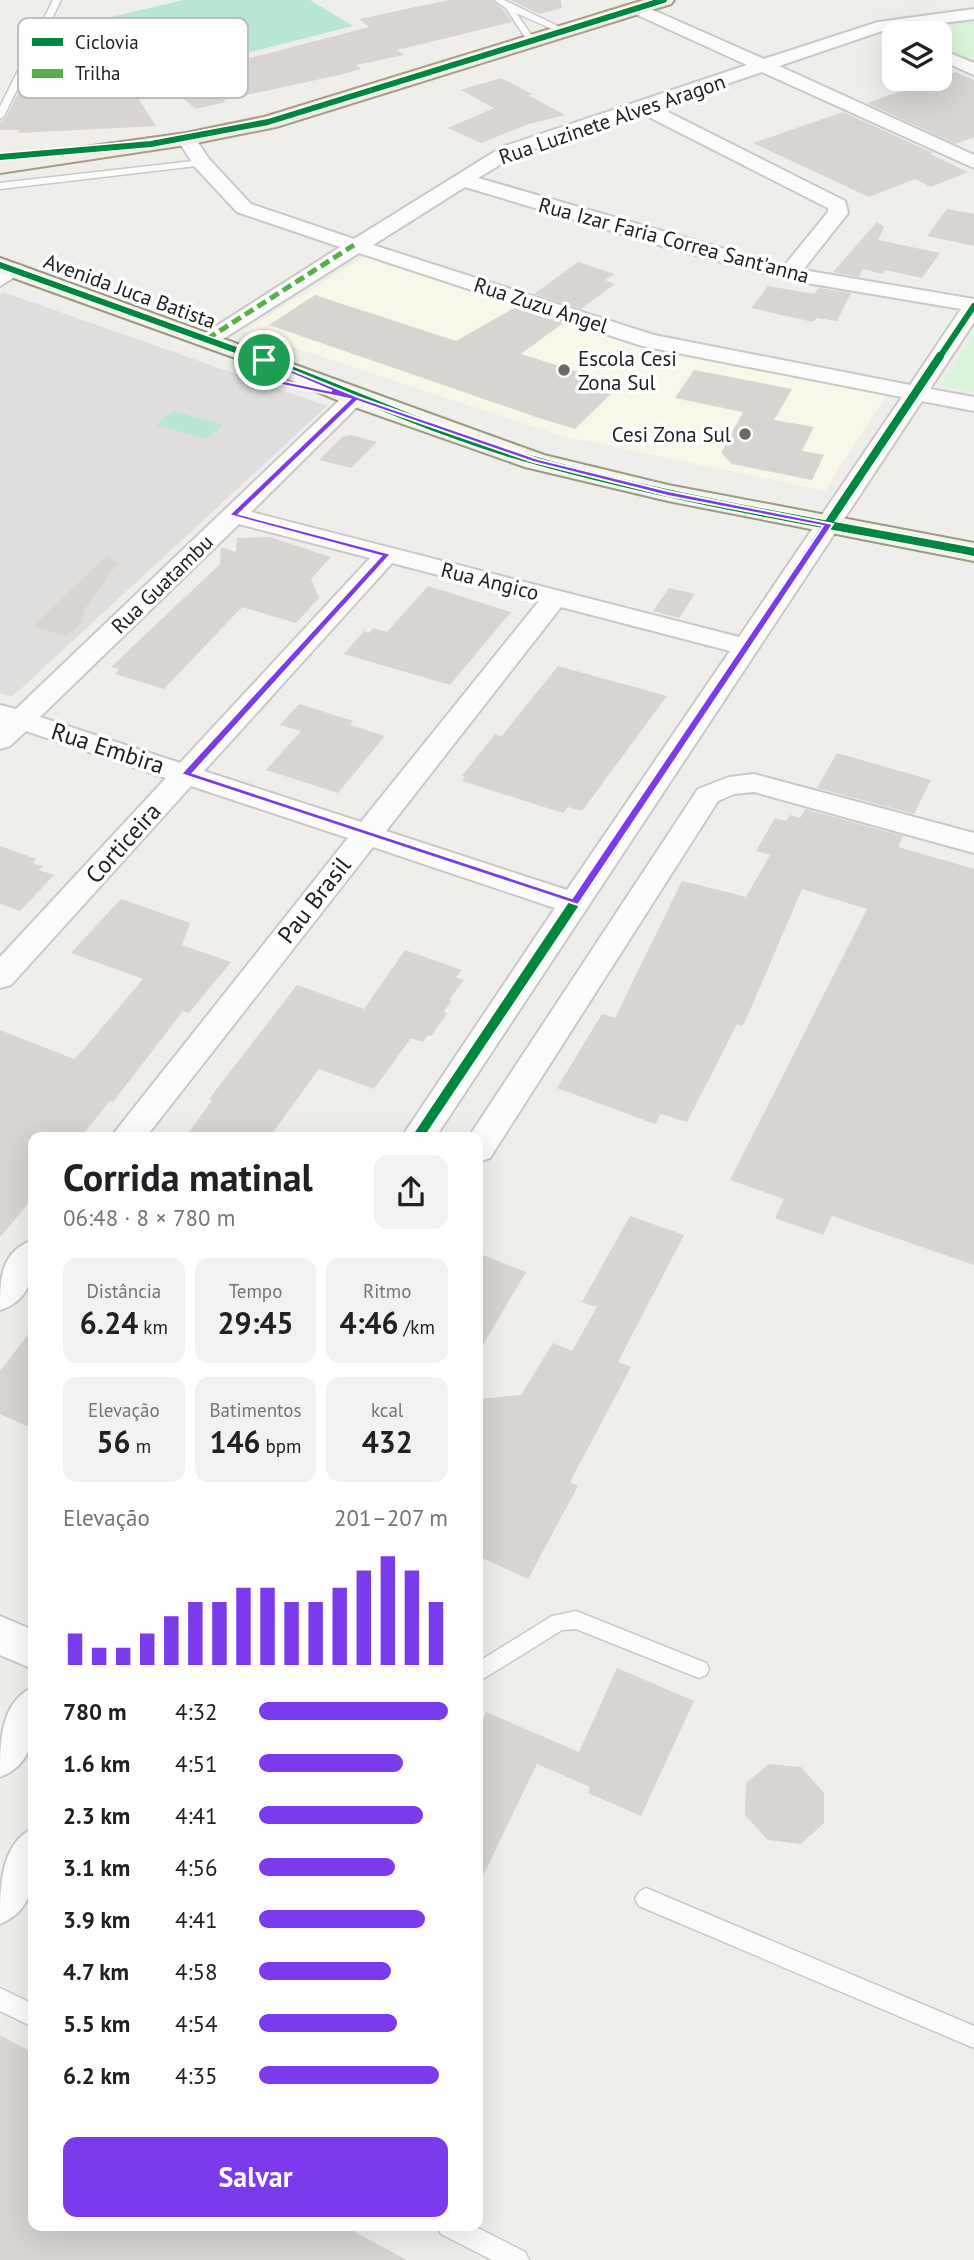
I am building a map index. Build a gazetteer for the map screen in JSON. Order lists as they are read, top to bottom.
{
  "streets": {
    "main road": ["Avenida Juca Batista"],
    "street": [
      "Rua Luzinete Alves Aragon",
      "Rua Izar Faria Correa Sant'anna",
      "Rua Zuzu Angel",
      "Rua Angico",
      "Rua Guatambu",
      "Rua Embira",
      "Corticeira",
      "Pau Brasil"
    ]
  },
  "crossings": [
    ["Rua Luzinete Alves Aragon", "Rua Izar Faria Correa Sant'anna"],
    ["Rua Luzinete Alves Aragon", "Avenida Juca Batista"],
    ["Rua Luzinete Alves Aragon", "Rua Zuzu Angel"],
    ["Avenida Juca Batista", "Rua Guatambu"],
    ["Rua Angico", "Rua Guatambu"],
    ["Rua Angico", "Corticeira"],
    ["Rua Angico", "Pau Brasil"],
    ["Rua Guatambu", "Rua Embira"],
    ["Rua Embira", "Corticeira"],
    ["Rua Embira", "Pau Brasil"]
  ],
  "places": ["Escola Cesi Zona Sul", "Cesi Zona Sul"],
  "legend": ["Ciclovia", "Trilha"],
  "page": {
    "heading": ["Corrida matinal", "06:48 · 8 × 780 m"],
    "stats": [
      ["Distância", "6.24 km"],
      ["Tempo", "29:45"],
      ["Ritmo", "4:46 /km"],
      ["Elevação", "56 m"],
      ["Batimentos", "146 bpm"],
      ["kcal", "432"]
    ],
    "chart": ["Elevação", "201–207 m"],
    "list": [
      {
        "name": "780 m",
        "note": "4:32"
      },
      {
        "name": "1.6 km",
        "note": "4:51"
      },
      {
        "name": "2.3 km",
        "note": "4:41"
      },
      {
        "name": "3.1 km",
        "note": "4:56"
      },
      {
        "name": "3.9 km",
        "note": "4:41"
      },
      {
        "name": "4.7 km",
        "note": "4:58"
      },
      {
        "name": "5.5 km",
        "note": "4:54"
      },
      {
        "name": "6.2 km",
        "note": "4:35"
      }
    ],
    "buttons": "Salvar"
  }
}
